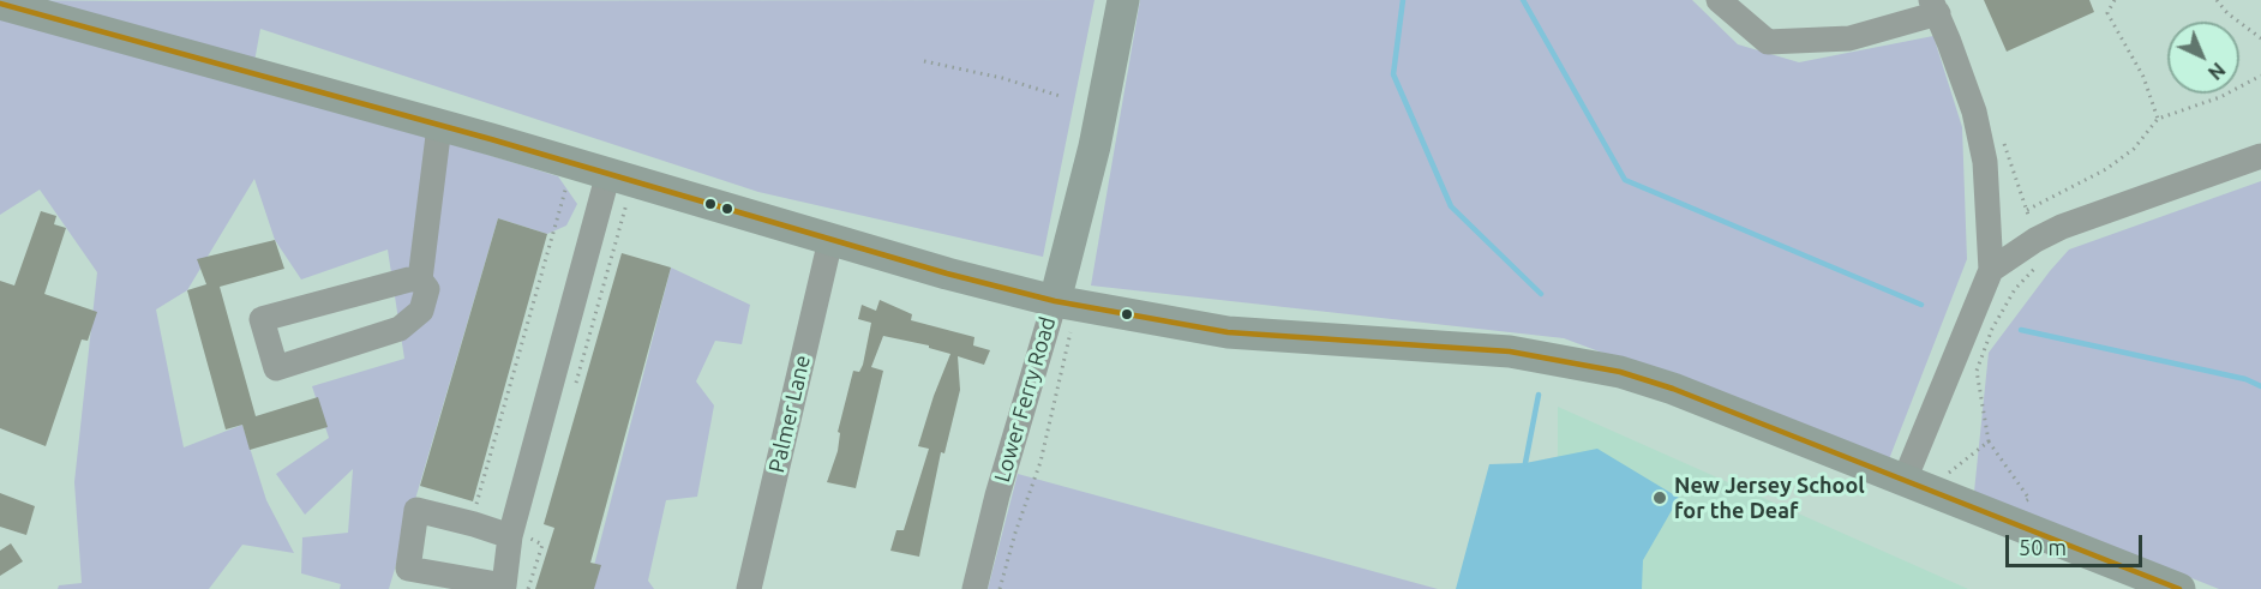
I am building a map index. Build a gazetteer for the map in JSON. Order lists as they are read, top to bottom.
{
  "streets": {
    "main road": ["Lower Ferry Road"],
    "street": ["Palmer Lane"]
  },
  "places": ["New Jersey School for the Deaf"],
  "scale_bar": "50 m",
  "north": "bottom right"
}
